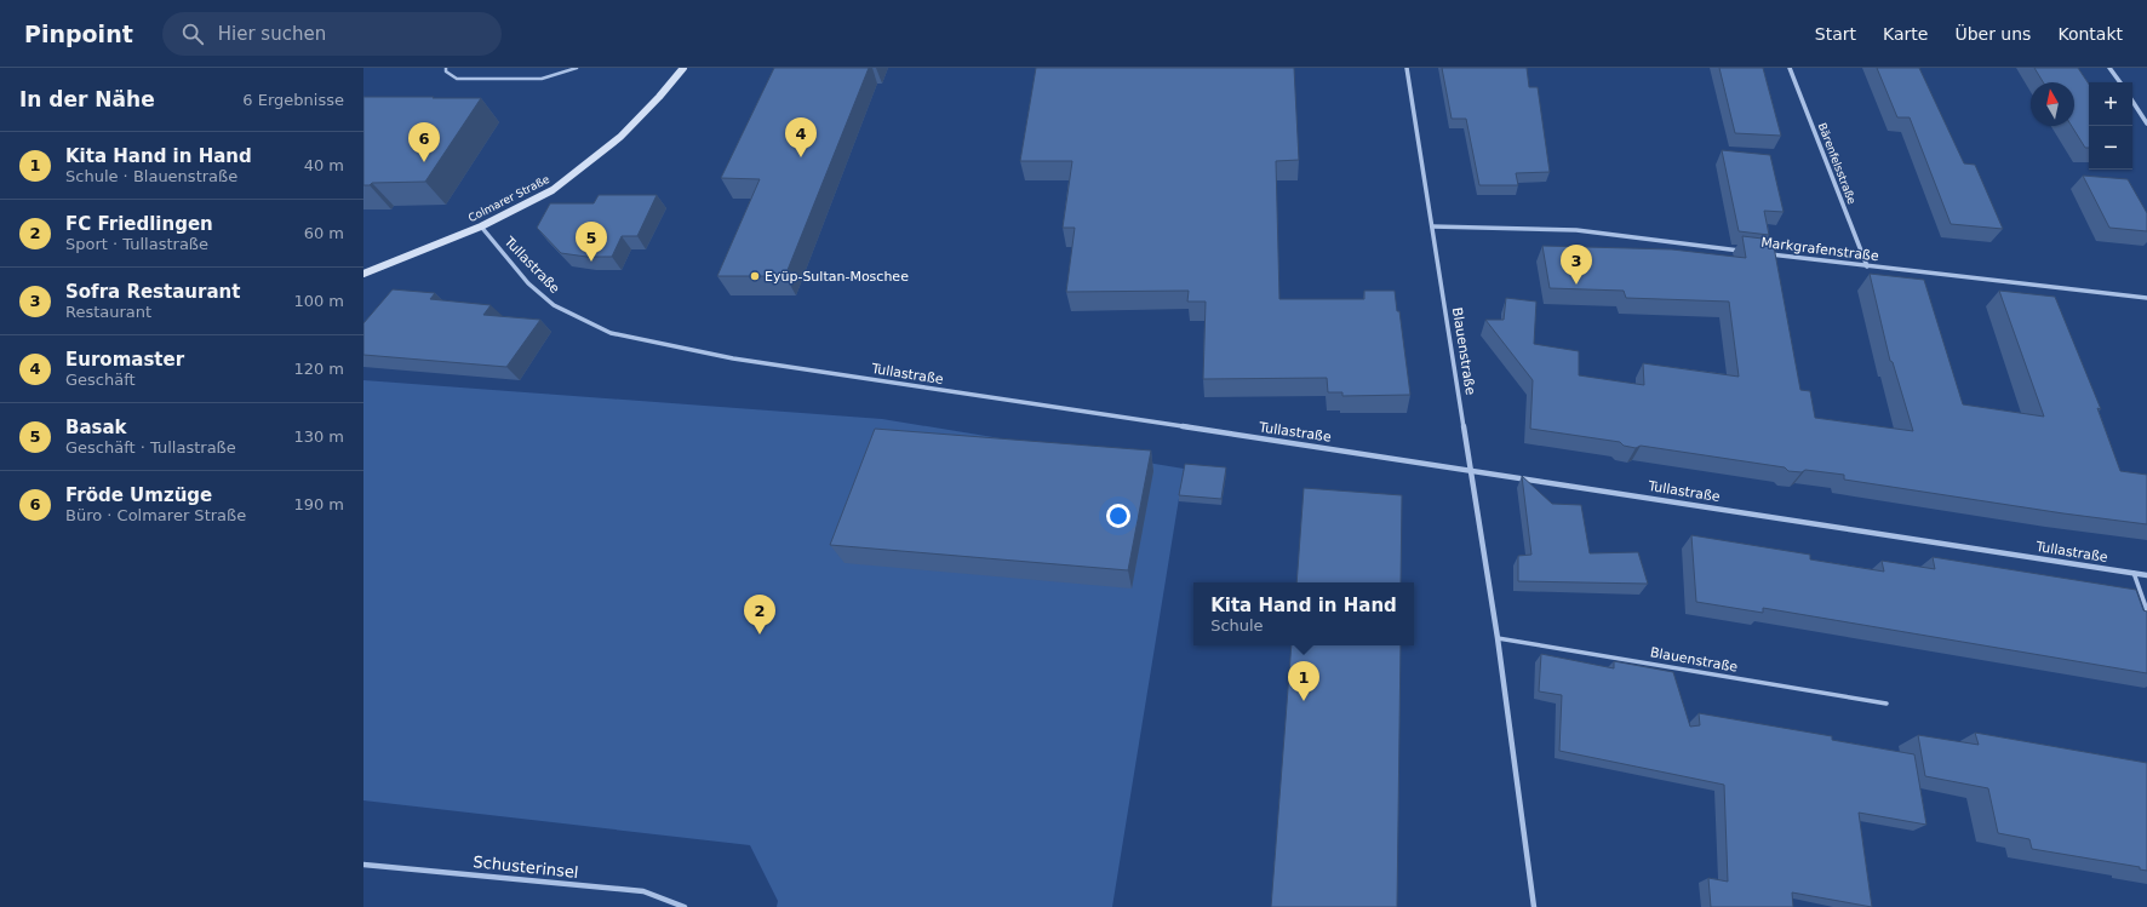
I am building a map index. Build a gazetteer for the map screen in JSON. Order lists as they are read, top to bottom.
{
  "streets": {
    "main road": ["Colmarer Straße"],
    "street": [
      "Bärenfelsstraße",
      "Markgrafenstraße",
      "Tullastraße",
      "Blauenstraße",
      "Schusterinsel"
    ]
  },
  "crossings": [
    ["Bärenfelsstraße", "Markgrafenstraße"],
    ["Colmarer Straße", "Tullastraße"],
    ["Markgrafenstraße", "Blauenstraße"],
    ["Tullastraße", "Blauenstraße"]
  ],
  "places": ["Eyüp-Sultan-Moschee"],
  "north": "top",
  "page": {
    "header": "Pinpoint",
    "search": "Hier suchen",
    "nav": [
      "Start",
      "Karte",
      "Über uns",
      "Kontakt"
    ],
    "heading": ["In der Nähe", "6 Ergebnisse"],
    "map_buttons": ["+", "−"],
    "pins": [
      "4",
      "6",
      "5",
      "3",
      "2",
      "1"
    ],
    "list": [
      {
        "mark": "1",
        "name": "Kita Hand in Hand",
        "note": "Schule · Blauenstraße",
        "value": "40 m"
      },
      {
        "mark": "2",
        "name": "FC Friedlingen",
        "note": "Sport · Tullastraße",
        "value": "60 m"
      },
      {
        "mark": "3",
        "name": "Sofra Restaurant",
        "note": "Restaurant",
        "value": "100 m"
      },
      {
        "mark": "4",
        "name": "Euromaster",
        "note": "Geschäft",
        "value": "120 m"
      },
      {
        "mark": "5",
        "name": "Basak",
        "note": "Geschäft · Tullastraße",
        "value": "130 m"
      },
      {
        "mark": "6",
        "name": "Fröde Umzüge",
        "note": "Büro · Colmarer Straße",
        "value": "190 m"
      }
    ],
    "popup": ["Kita Hand in Hand", "Schule"]
  }
}
